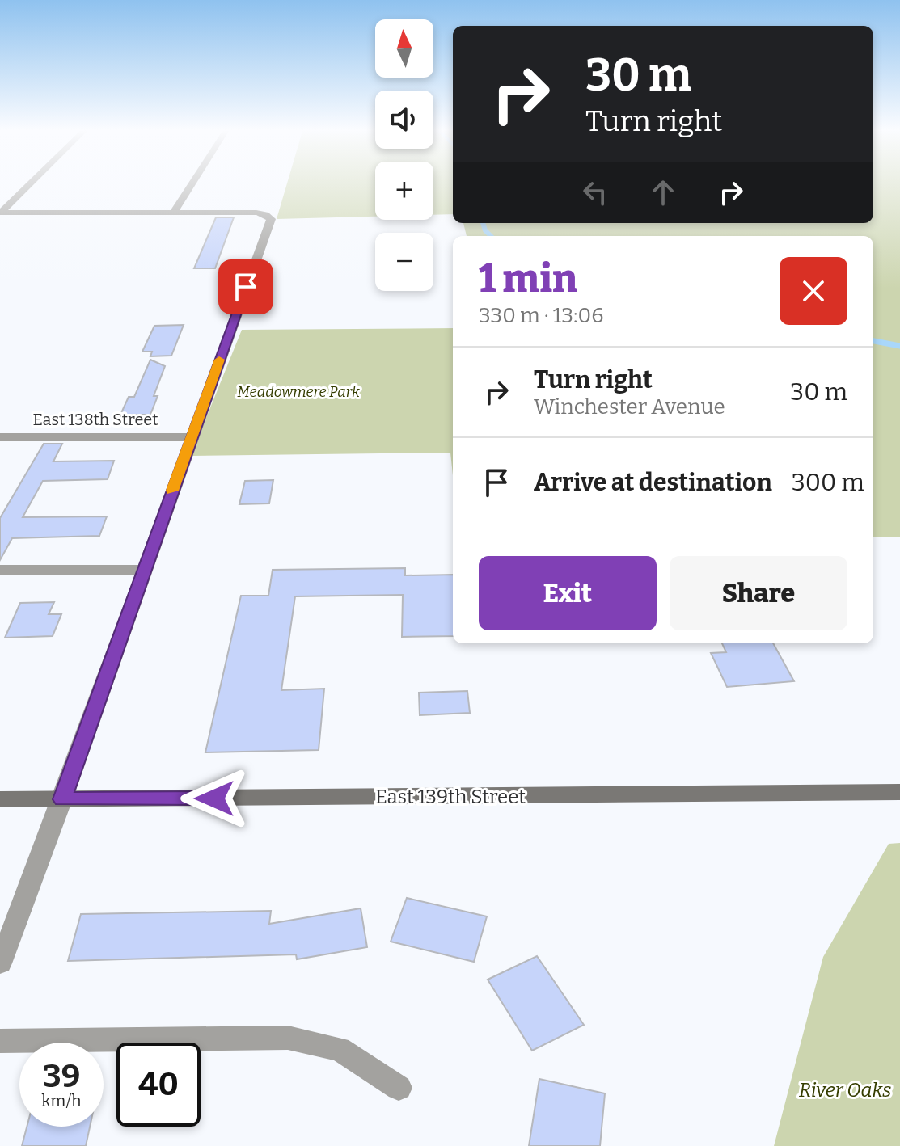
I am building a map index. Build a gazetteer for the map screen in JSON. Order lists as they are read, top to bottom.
{
  "streets": {
    "street": ["East 138th Street", "East 139th Street"]
  },
  "parks": ["Meadowmere Park", "River Oaks"],
  "north": "top",
  "page": {
    "map_buttons": ["+", "−"],
    "turn": ["30 m", "Turn right"],
    "heading": ["1 min", "330 m · 13:06"],
    "list": [
      {
        "name": "Turn right",
        "note": "Winchester Avenue",
        "value": "30 m"
      },
      {
        "name": "Arrive at destination",
        "value": "300 m"
      }
    ],
    "buttons": ["Exit", "Share"],
    "speed": "39 km/h",
    "limit": "40"
  }
}
